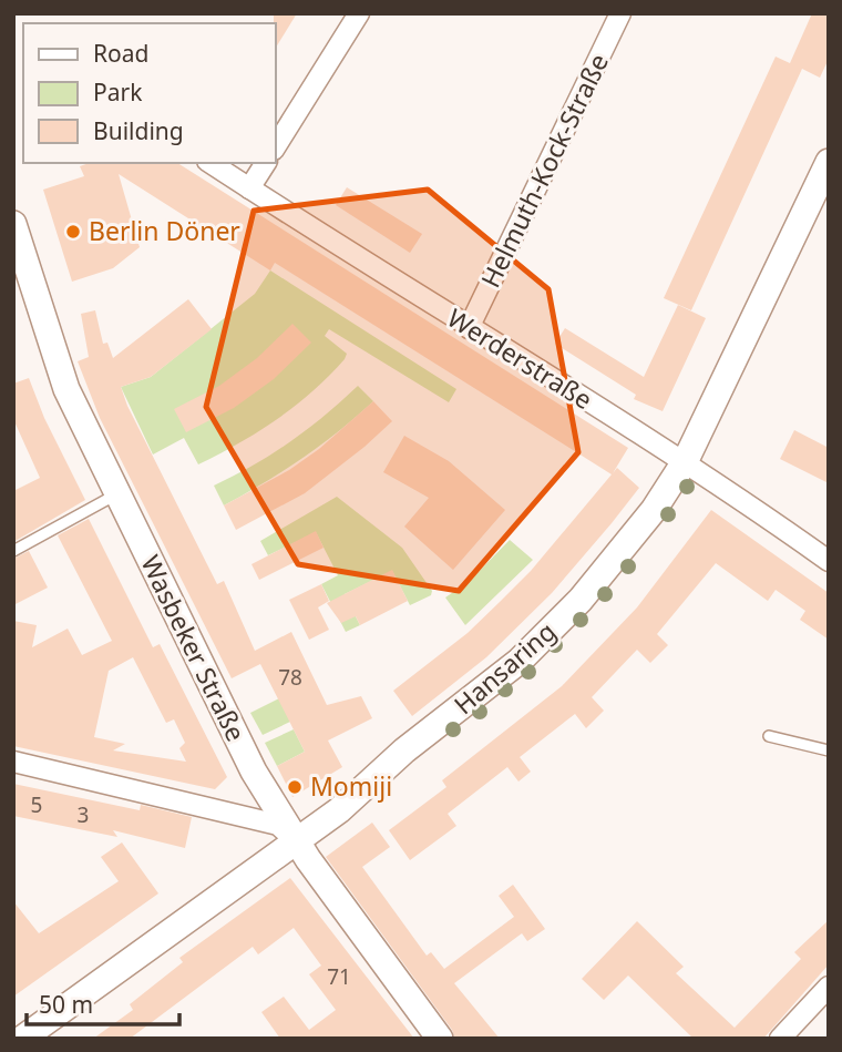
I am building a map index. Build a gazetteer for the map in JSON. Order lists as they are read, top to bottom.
{
  "streets": {
    "main road": ["Wasbeker Straße", "Hansaring"],
    "street": ["Helmuth-Kock-Straße", "Werderstraße"]
  },
  "crossings": [
    ["Helmuth-Kock-Straße", "Werderstraße"],
    ["Werderstraße", "Hansaring"],
    ["Wasbeker Straße", "Hansaring"]
  ],
  "places": ["Berlin Döner", "Momiji"],
  "house_numbers": [
    "78",
    "5",
    "3",
    "71"
  ],
  "legend": ["Road", "Park", "Building"],
  "scale_bar": "50 m"
}
